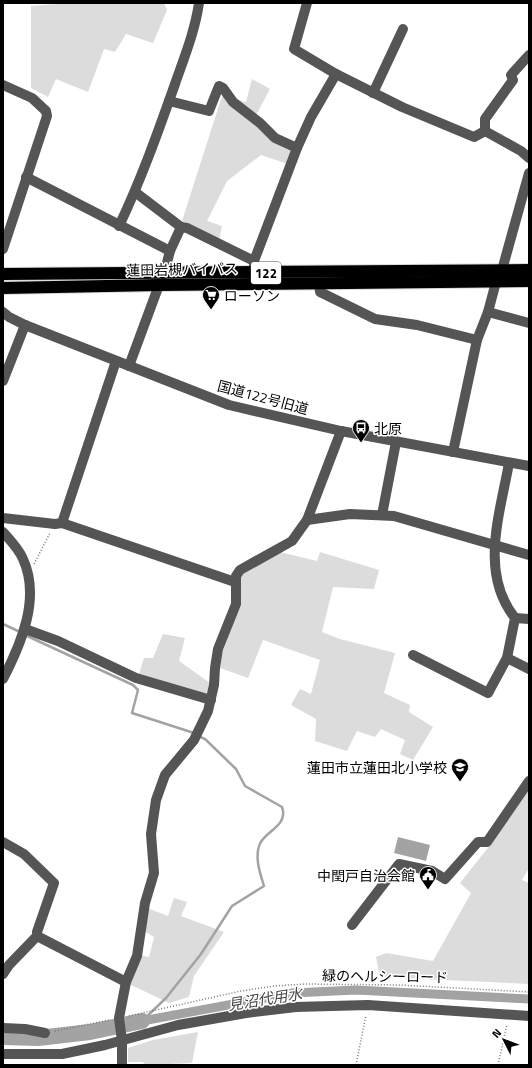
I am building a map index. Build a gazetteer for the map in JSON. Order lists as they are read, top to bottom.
{
  "streets": {
    "highway": ["蓮田岩槻バイパス", "122"],
    "street": ["国道122号旧道"],
    "path": ["緑のヘルシーロード"]
  },
  "water": ["見沼代用水"],
  "places": {
    "supermarket": ["ローソン"],
    "bus stop": ["北原"],
    "school or university": ["蓮田市立蓮田北小学校"],
    "public building": ["中閏戸自治会館"]
  },
  "north": "top left"
}
